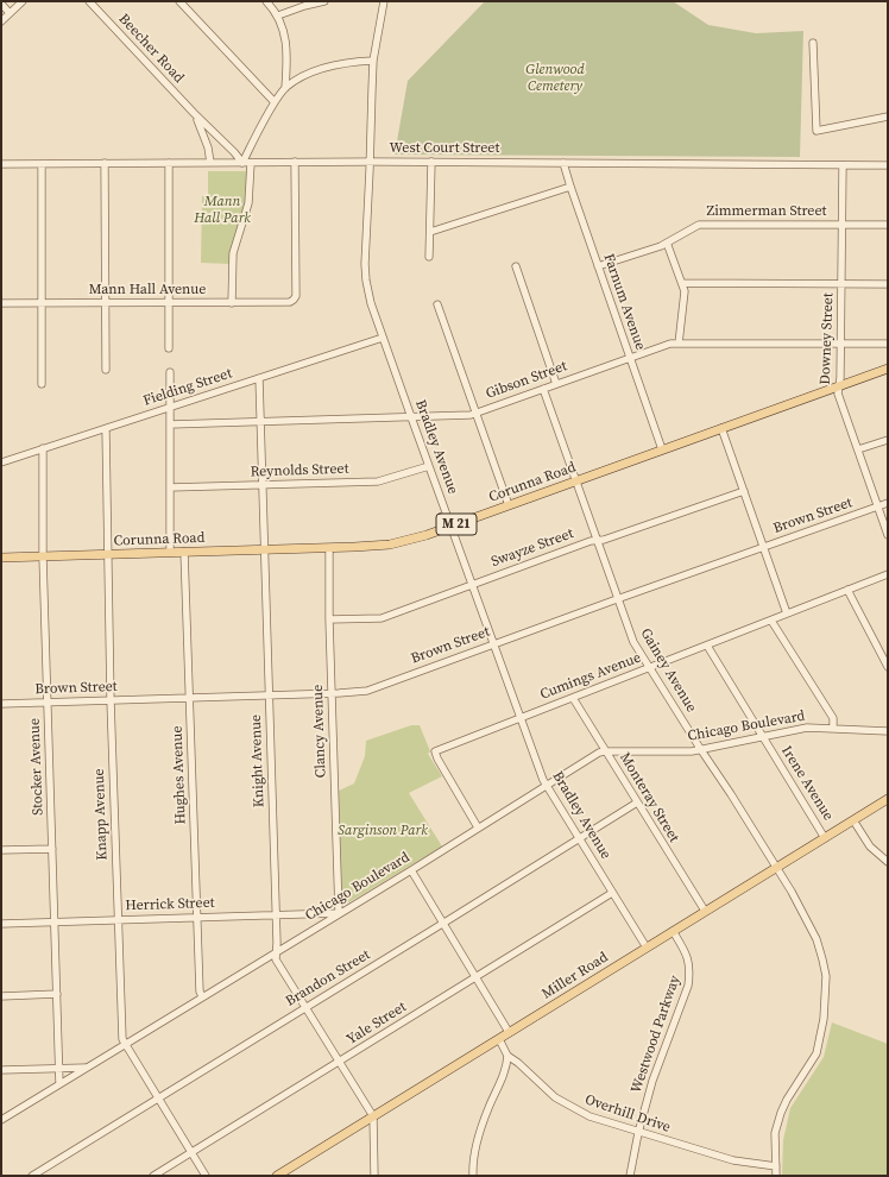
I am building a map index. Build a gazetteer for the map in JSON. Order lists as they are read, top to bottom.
{
  "streets": {
    "main road": ["Corunna Road", "M 21", "Miller Road"],
    "street": [
      "Beecher Road",
      "West Court Street",
      "Zimmerman Street",
      "Mann Hall Avenue",
      "Farnum Avenue",
      "Downey Street",
      "Gibson Street",
      "Fielding Street",
      "Bradley Avenue",
      "Reynolds Street",
      "Brown Street",
      "Swayze Street",
      "Gainey Avenue",
      "Cumings Avenue",
      "Chicago Boulevard",
      "Clancy Avenue",
      "Knight Avenue",
      "Stocker Avenue",
      "Hughes Avenue",
      "Irene Avenue",
      "Monteray Street",
      "Knapp Avenue",
      "Herrick Street",
      "Brandon Street",
      "Yale Street",
      "Westwood Parkway",
      "Overhill Drive"
    ]
  },
  "crossings": [
    ["Beecher Road", "West Court Street"],
    ["West Court Street", "Mann Hall Avenue"],
    ["West Court Street", "Farnum Avenue"],
    ["West Court Street", "Downey Street"],
    ["West Court Street", "Bradley Avenue"],
    ["Zimmerman Street", "Farnum Avenue"],
    ["Zimmerman Street", "Downey Street"],
    ["Farnum Avenue", "Gibson Street"],
    ["Farnum Avenue", "Corunna Road"],
    ["Downey Street", "Gibson Street"],
    ["Downey Street", "Corunna Road"],
    ["Downey Street", "Brown Street"],
    ["Gibson Street", "Bradley Avenue"],
    ["Gibson Street", "Gainey Avenue"],
    ["Gibson Street", "Knight Avenue"],
    ["Fielding Street", "Bradley Avenue"],
    ["Fielding Street", "Knight Avenue"],
    ["Fielding Street", "Stocker Avenue"],
    ["Fielding Street", "Knapp Avenue"],
    ["Bradley Avenue", "Reynolds Street"],
    ["Bradley Avenue", "Corunna Road"],
    ["Bradley Avenue", "Brown Street"],
    ["Bradley Avenue", "Swayze Street"],
    ["Bradley Avenue", "Cumings Avenue"],
    ["Bradley Avenue", "Chicago Boulevard"],
    ["Bradley Avenue", "Miller Road"],
    ["Bradley Avenue", "Brandon Street"],
    ["Bradley Avenue", "Yale Street"],
    ["Reynolds Street", "Knight Avenue"],
    ["Corunna Road", "Gainey Avenue"],
    ["Corunna Road", "Clancy Avenue"],
    ["Corunna Road", "Knight Avenue"],
    ["Corunna Road", "Stocker Avenue"],
    ["Corunna Road", "Hughes Avenue"],
    ["Corunna Road", "Knapp Avenue"],
    ["Brown Street", "Gainey Avenue"],
    ["Brown Street", "Clancy Avenue"],
    ["Brown Street", "Knight Avenue"],
    ["Brown Street", "Stocker Avenue"],
    ["Brown Street", "Hughes Avenue"],
    ["Brown Street", "Knapp Avenue"],
    ["Swayze Street", "Gainey Avenue"],
    ["Swayze Street", "Clancy Avenue"],
    ["Gainey Avenue", "Cumings Avenue"],
    ["Gainey Avenue", "Chicago Boulevard"],
    ["Gainey Avenue", "Miller Road"],
    ["Gainey Avenue", "Overhill Drive"],
    ["Cumings Avenue", "Chicago Boulevard"],
    ["Cumings Avenue", "Irene Avenue"],
    ["Cumings Avenue", "Monteray Street"],
    ["Chicago Boulevard", "Clancy Avenue"],
    ["Chicago Boulevard", "Knight Avenue"],
    ["Chicago Boulevard", "Stocker Avenue"],
    ["Chicago Boulevard", "Hughes Avenue"],
    ["Chicago Boulevard", "Irene Avenue"],
    ["Chicago Boulevard", "Monteray Street"],
    ["Chicago Boulevard", "Knapp Avenue"],
    ["Chicago Boulevard", "Herrick Street"],
    ["Clancy Avenue", "Herrick Street"],
    ["Knight Avenue", "Herrick Street"],
    ["Knight Avenue", "Miller Road"],
    ["Knight Avenue", "Brandon Street"],
    ["Knight Avenue", "Yale Street"],
    ["Stocker Avenue", "Herrick Street"],
    ["Hughes Avenue", "Herrick Street"],
    ["Irene Avenue", "Miller Road"],
    ["Monteray Street", "Miller Road"],
    ["Monteray Street", "Brandon Street"],
    ["Knapp Avenue", "Herrick Street"],
    ["Knapp Avenue", "Brandon Street"],
    ["Knapp Avenue", "Yale Street"],
    ["Miller Road", "Westwood Parkway"],
    ["Miller Road", "Overhill Drive"],
    ["Westwood Parkway", "Overhill Drive"]
  ],
  "parks": ["Glenwood Cemetery", "Mann Hall Park", "Sarginson Park"]
}
